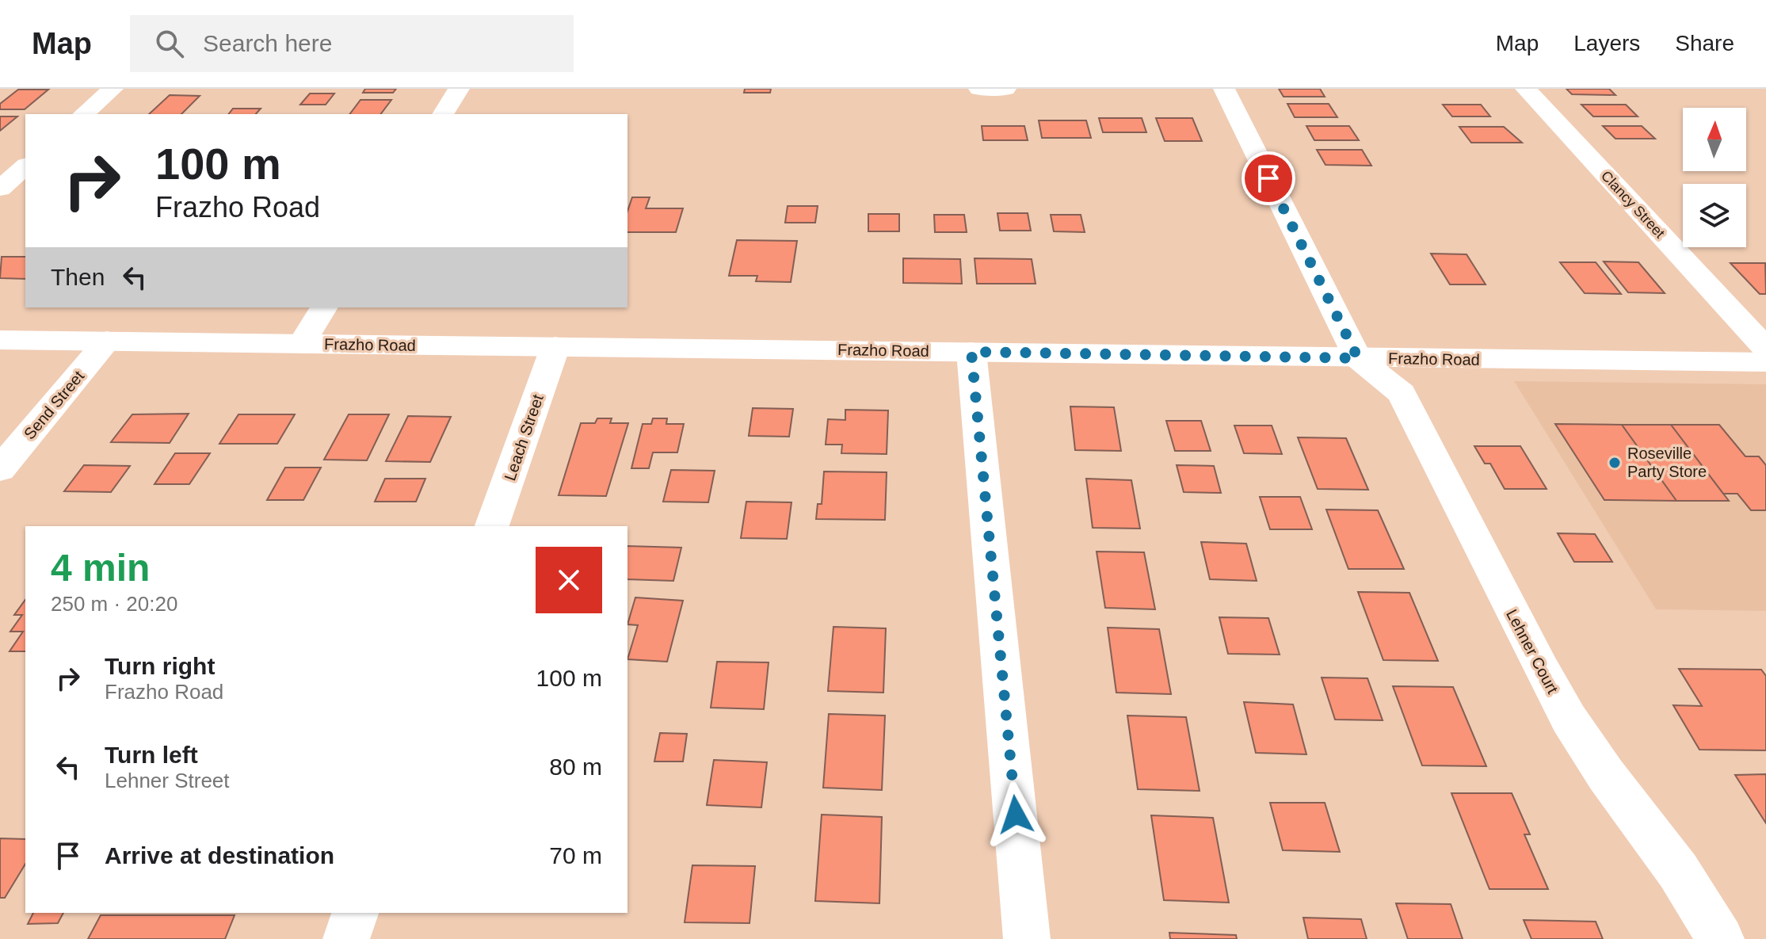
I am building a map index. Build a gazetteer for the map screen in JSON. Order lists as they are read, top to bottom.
{
  "streets": {
    "street": [
      "Clancy Street",
      "Frazho Road",
      "Send Street",
      "Leach Street",
      "Lehner Court"
    ]
  },
  "crossings": [
    ["Frazho Road", "Send Street"],
    ["Frazho Road", "Leach Street"],
    ["Frazho Road", "Lehner Court"]
  ],
  "places": ["Roseville Party Store"],
  "north": "top",
  "page": {
    "header": "Map",
    "search": "Search here",
    "nav": ["Map", "Layers", "Share"],
    "turn": ["100 m", "Frazho Road"],
    "then": "Then",
    "heading": ["4 min", "250 m · 20:20"],
    "list": [
      {
        "name": "Turn right",
        "note": "Frazho Road",
        "value": "100 m"
      },
      {
        "name": "Turn left",
        "note": "Lehner Street",
        "value": "80 m"
      },
      {
        "name": "Arrive at destination",
        "value": "70 m"
      }
    ]
  }
}
